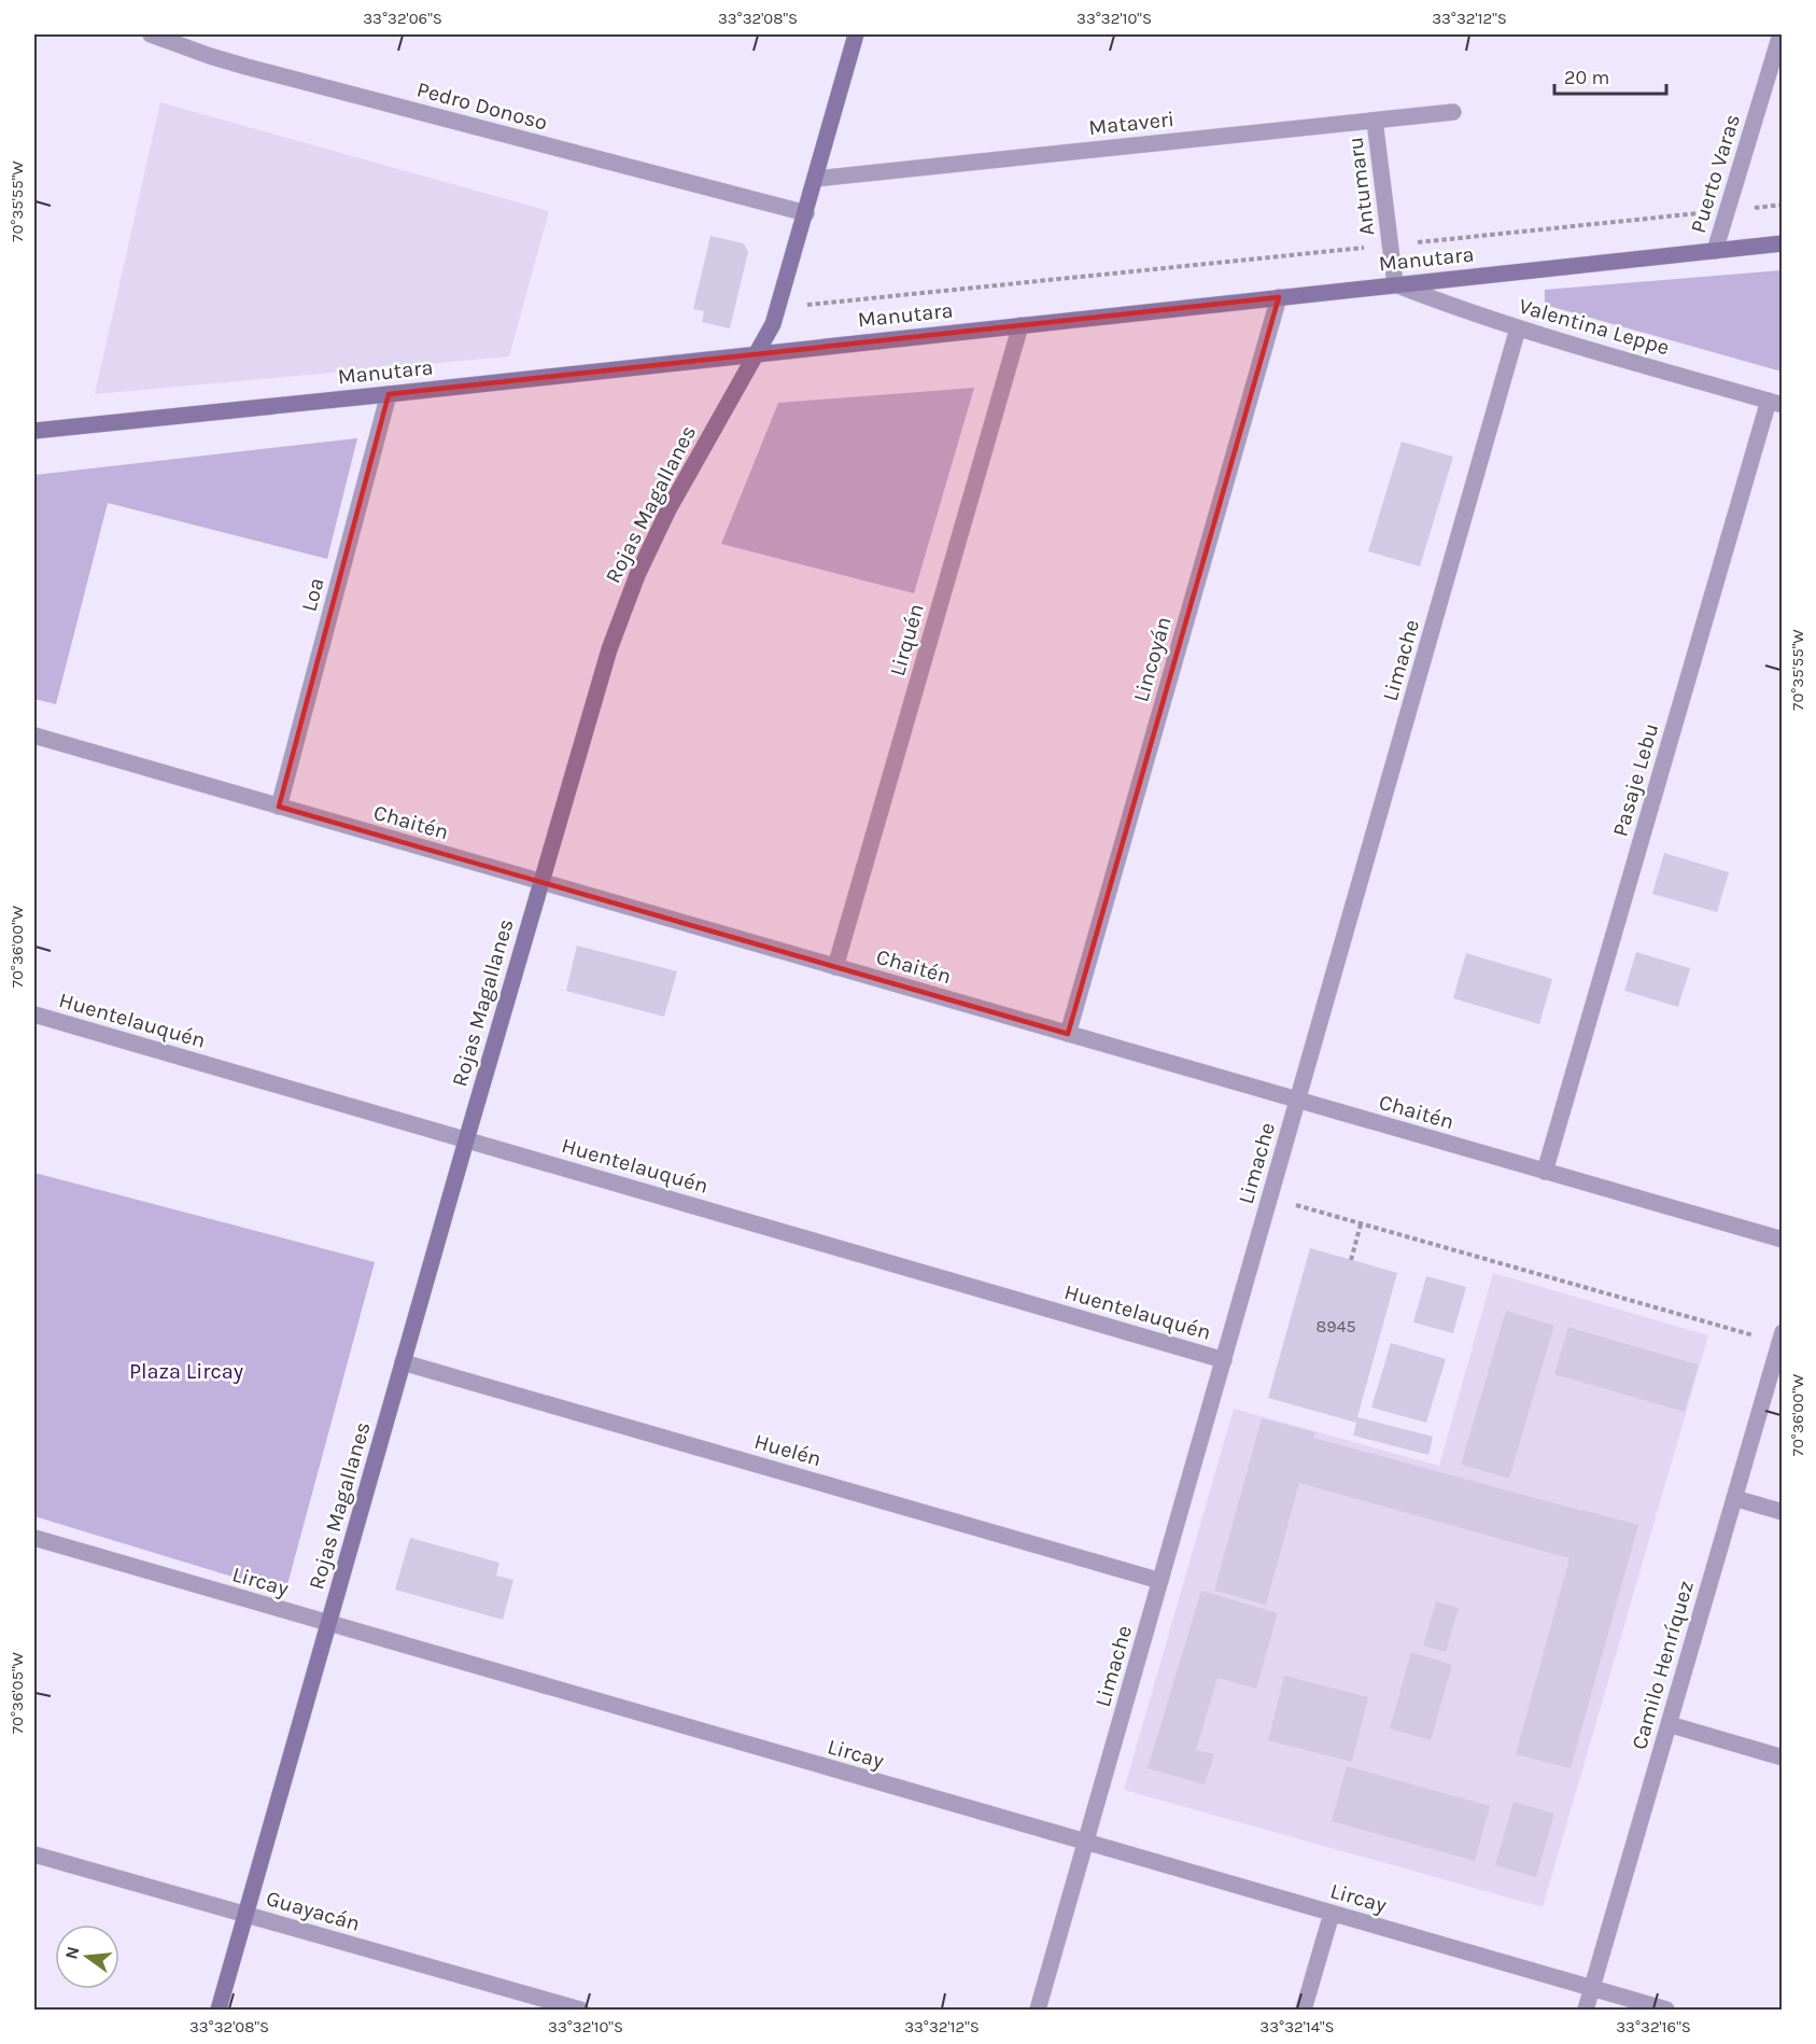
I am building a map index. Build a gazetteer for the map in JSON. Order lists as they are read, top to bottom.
{
  "streets": {
    "main road": ["Manutara", "Rojas Magallanes"],
    "street": [
      "Pedro Donoso",
      "Mataveri",
      "Puerto Varas",
      "Antumaru",
      "Valentina Leppe",
      "Loa",
      "Lirquén",
      "Lincoyán",
      "Limache",
      "Pasaje Lebu",
      "Chaitén",
      "Huentelauquén",
      "Huelén",
      "Lircay",
      "Camilo Henríquez",
      "Guayacán"
    ]
  },
  "crossings": [
    ["Pedro Donoso", "Rojas Magallanes"],
    ["Mataveri", "Antumaru"],
    ["Mataveri", "Rojas Magallanes"],
    ["Puerto Varas", "Manutara"],
    ["Antumaru", "Manutara"],
    ["Antumaru", "Valentina Leppe"],
    ["Manutara", "Valentina Leppe"],
    ["Manutara", "Rojas Magallanes"],
    ["Manutara", "Loa"],
    ["Manutara", "Lirquén"],
    ["Manutara", "Lincoyán"],
    ["Valentina Leppe", "Limache"],
    ["Valentina Leppe", "Pasaje Lebu"],
    ["Rojas Magallanes", "Chaitén"],
    ["Rojas Magallanes", "Huentelauquén"],
    ["Rojas Magallanes", "Huelén"],
    ["Rojas Magallanes", "Lircay"],
    ["Rojas Magallanes", "Guayacán"],
    ["Loa", "Chaitén"],
    ["Lirquén", "Chaitén"],
    ["Lincoyán", "Chaitén"],
    ["Limache", "Chaitén"],
    ["Limache", "Huentelauquén"],
    ["Limache", "Huelén"],
    ["Limache", "Lircay"],
    ["Pasaje Lebu", "Chaitén"],
    ["Lircay", "Camilo Henríquez"]
  ],
  "parks": ["Plaza Lircay"],
  "house_numbers": ["8945"],
  "scale_bar": "20 m",
  "north": "left",
  "coordinates": [
    "33°32'06\"S",
    "33°32'08\"S",
    "33°32'10\"S",
    "33°32'12\"S",
    "70°35'55\"W",
    "70°36'00\"W",
    "70°36'05\"W",
    "33°32'14\"S",
    "33°32'16\"S"
  ]
}
